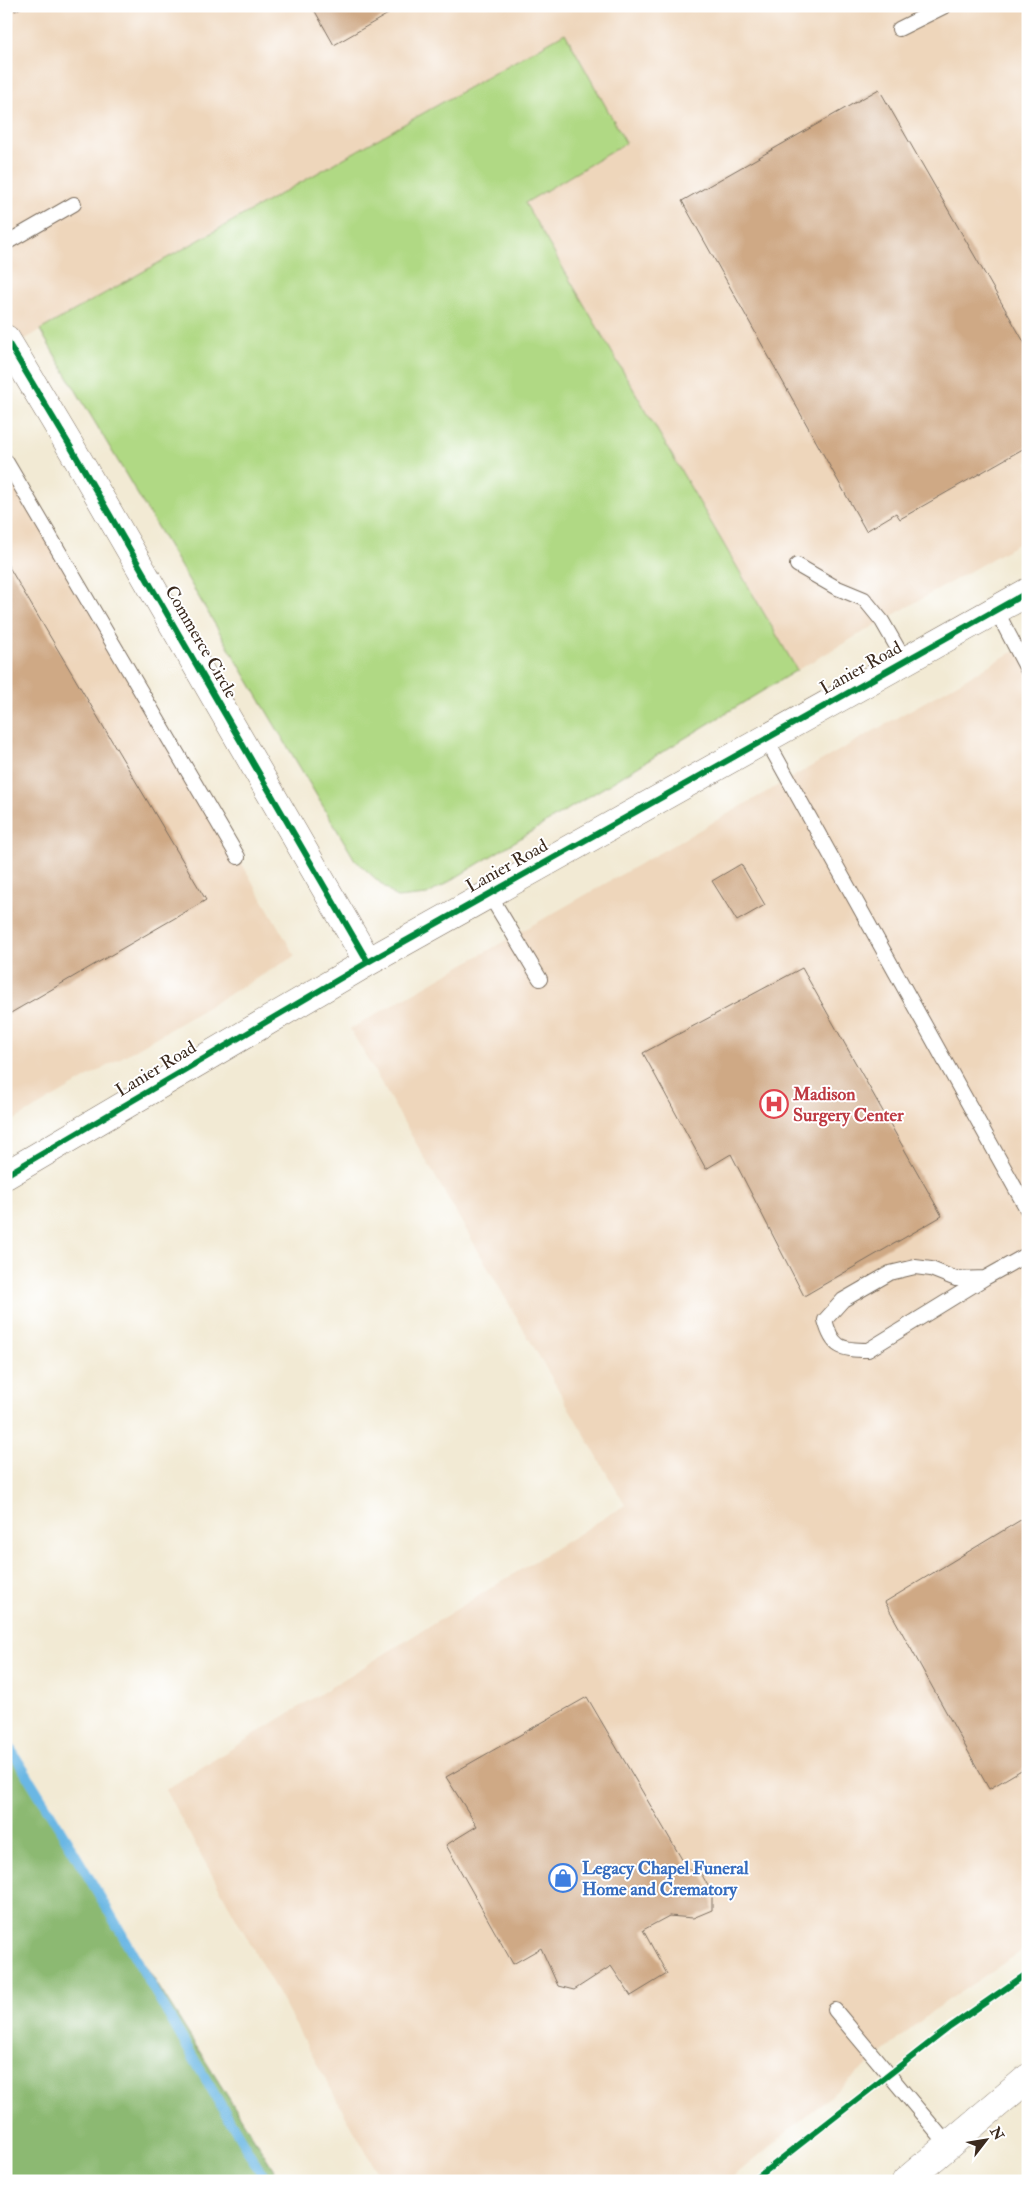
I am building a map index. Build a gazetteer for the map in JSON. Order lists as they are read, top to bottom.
{
  "streets": {
    "street": ["Commerce Circle", "Lanier Road"]
  },
  "crossings": [
    ["Commerce Circle", "Lanier Road"]
  ],
  "places": {
    "hospital": ["Madison Surgery Center"],
    "shop": ["Legacy Chapel Funeral Home and Crematory"]
  },
  "north": "top right"
}
